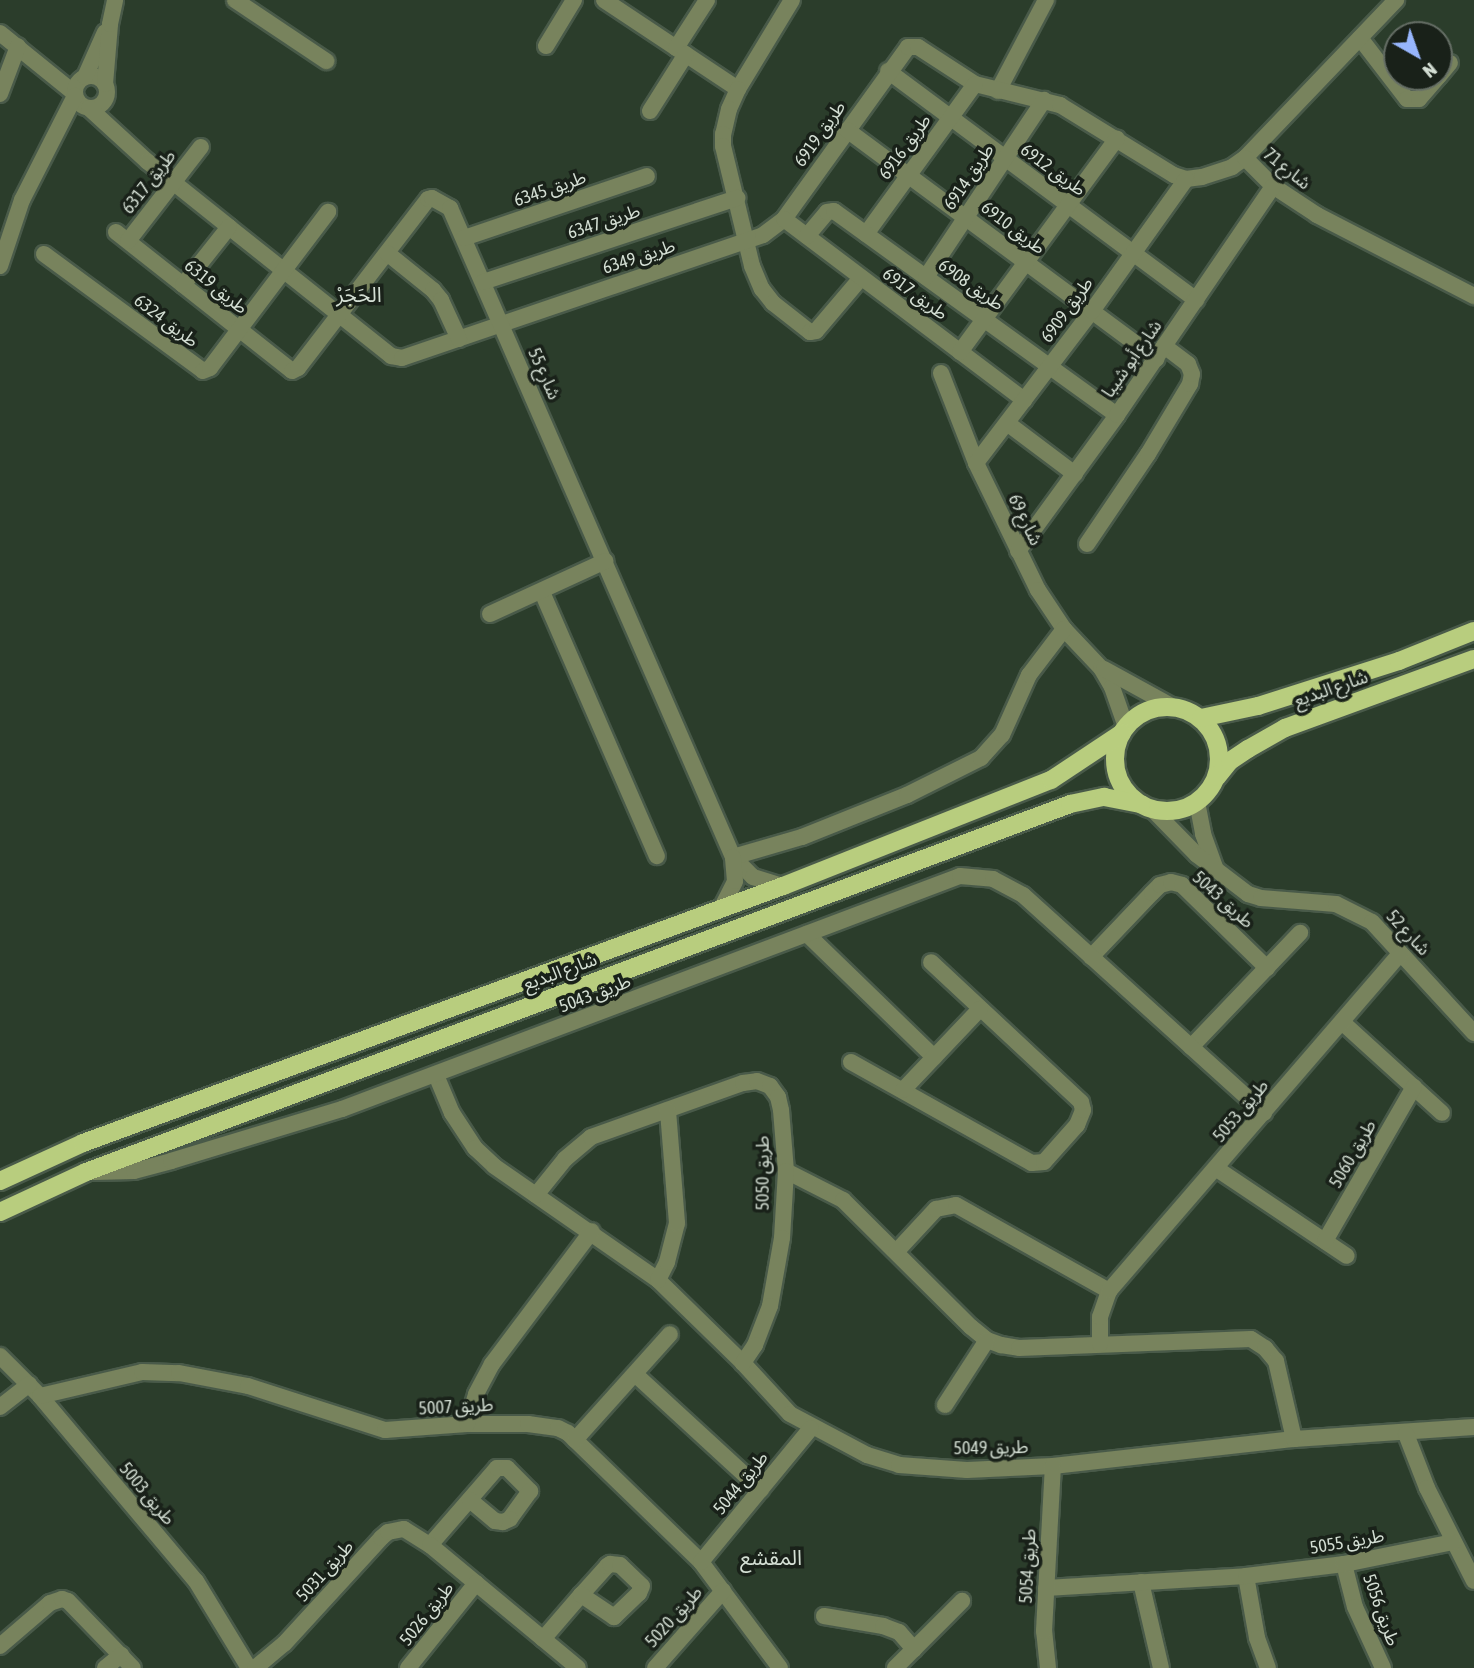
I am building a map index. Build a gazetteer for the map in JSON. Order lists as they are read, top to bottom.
{
  "streets": {
    "main road": ["شارع البديع"],
    "street": [
      "طريق 6919",
      "طريق 6916",
      "شارع 71",
      "طريق 6912",
      "طريق 6914",
      "طريق 6317",
      "طريق 6345",
      "طريق 6347",
      "طريق 6910",
      "طريق 6349",
      "طريق 6908",
      "طريق 6319",
      "طريق 6917",
      "طريق 6909",
      "طريق 6324",
      "شارع أبو شيبا",
      "شارع 55",
      "شارع 69",
      "طريق 5043",
      "شارع 52",
      "طريق 5053",
      "طريق 5060",
      "طريق 5050",
      "طريق 5007",
      "طريق 5049",
      "طريق 5044",
      "طريق 5003",
      "طريق 5055",
      "طريق 5054",
      "طريق 5031",
      "طريق 5056",
      "طريق 5026",
      "طريق 5020"
    ]
  },
  "crossings": [
    ["طريق 6919", "طريق 6912"],
    ["طريق 6919", "طريق 6910"],
    ["طريق 6919", "طريق 6349"],
    ["طريق 6919", "طريق 6917"],
    ["طريق 6916", "طريق 6912"],
    ["طريق 6916", "طريق 6910"],
    ["طريق 6916", "طريق 6908"],
    ["شارع 71", "طريق 6909"],
    ["شارع 71", "شارع أبو شيبا"],
    ["طريق 6912", "طريق 6914"],
    ["طريق 6912", "طريق 6909"],
    ["طريق 6912", "شارع أبو شيبا"],
    ["طريق 6914", "طريق 6910"],
    ["طريق 6914", "طريق 6908"],
    ["طريق 6317", "طريق 6319"],
    ["طريق 6345", "شارع 55"],
    ["طريق 6347", "شارع 55"],
    ["طريق 6910", "طريق 6909"],
    ["طريق 6910", "شارع أبو شيبا"],
    ["طريق 6349", "طريق 6917"],
    ["طريق 6349", "شارع 55"],
    ["طريق 6908", "طريق 6917"],
    ["طريق 6908", "طريق 6909"],
    ["طريق 6908", "شارع أبو شيبا"],
    ["طريق 6319", "طريق 6324"],
    ["طريق 6917", "طريق 6909"],
    ["طريق 6909", "شارع 69"],
    ["شارع أبو شيبا", "شارع 69"],
    ["شارع 55", "شارع البديع"],
    ["شارع 69", "شارع البديع"],
    ["شارع 69", "شارع 52"],
    ["شارع البديع", "طريق 5043"],
    ["شارع البديع", "شارع 52"],
    ["طريق 5043", "طريق 5053"],
    ["طريق 5043", "طريق 5049"],
    ["شارع 52", "طريق 5053"],
    ["طريق 5050", "طريق 5049"],
    ["طريق 5007", "طريق 5044"],
    ["طريق 5007", "طريق 5003"],
    ["طريق 5007", "طريق 5020"],
    ["طريق 5049", "طريق 5044"],
    ["طريق 5049", "طريق 5054"],
    ["طريق 5003", "طريق 5031"],
    ["طريق 5055", "طريق 5054"],
    ["طريق 5055", "طريق 5056"],
    ["طريق 5031", "طريق 5026"]
  ],
  "districts": ["الحَجَرْ", "المقشع"],
  "north": "bottom right"
}
